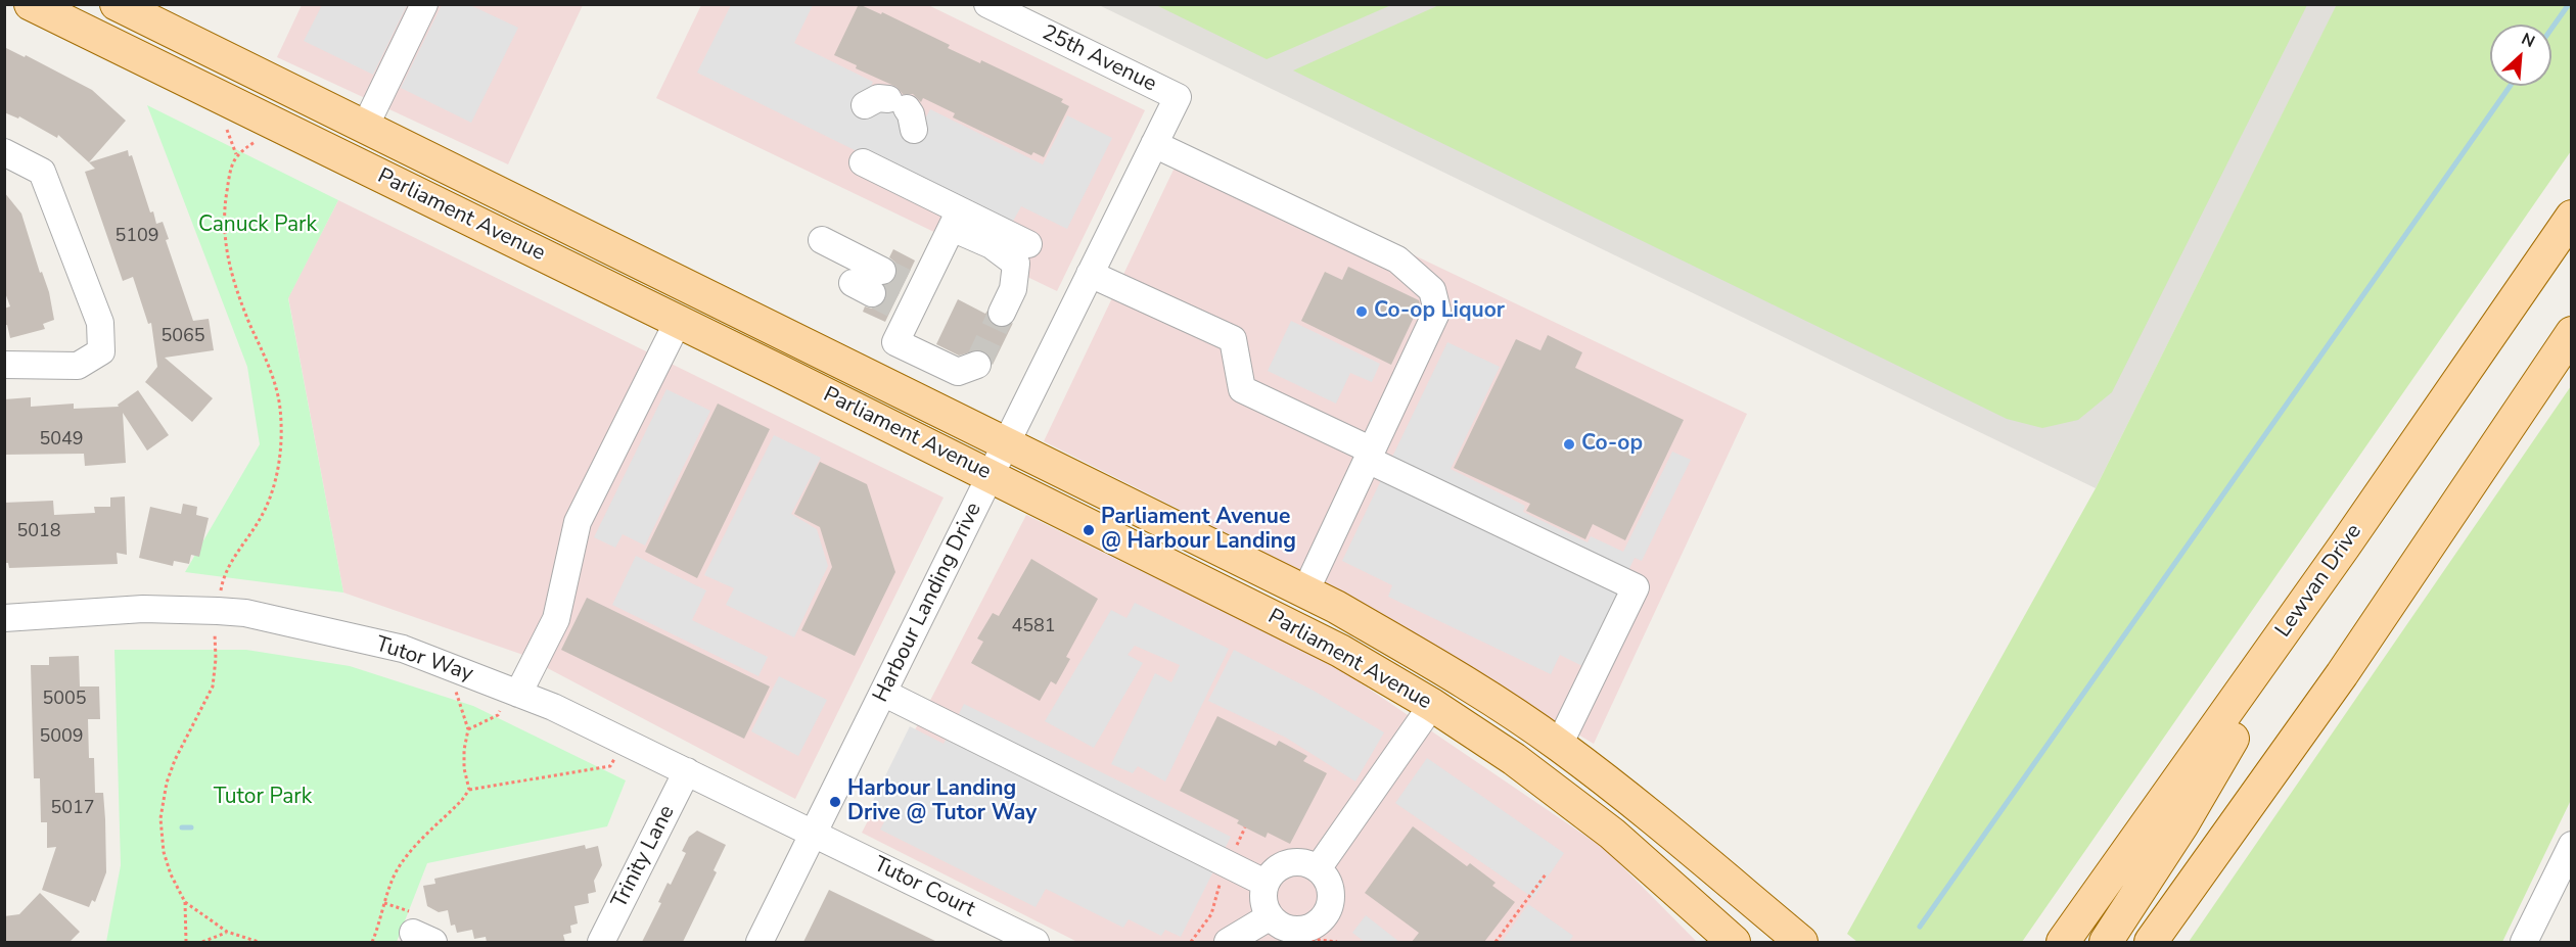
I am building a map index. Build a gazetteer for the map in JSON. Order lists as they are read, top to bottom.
{
  "streets": {
    "main road": ["Parliament Avenue", "Lewvan Drive"],
    "street": [
      "25th Avenue",
      "Harbour Landing Drive",
      "Tutor Way",
      "Trinity Lane",
      "Tutor Court"
    ]
  },
  "crossings": [
    ["25th Avenue", "Harbour Landing Drive"],
    ["Parliament Avenue", "Harbour Landing Drive"],
    ["Harbour Landing Drive", "Tutor Way"],
    ["Harbour Landing Drive", "Tutor Court"],
    ["Tutor Way", "Trinity Lane"],
    ["Tutor Way", "Tutor Court"]
  ],
  "parks": ["Canuck Park", "Tutor Park"],
  "places": [
    "Co-op Liquor",
    "Co-op",
    "Parliament Avenue @ Harbour Landing",
    "Harbour Landing Drive @ Tutor Way"
  ],
  "house_numbers": [
    "5109",
    "5065",
    "5049",
    "5018",
    "4581",
    "5005",
    "5009",
    "5017"
  ],
  "north": "top right"
}
